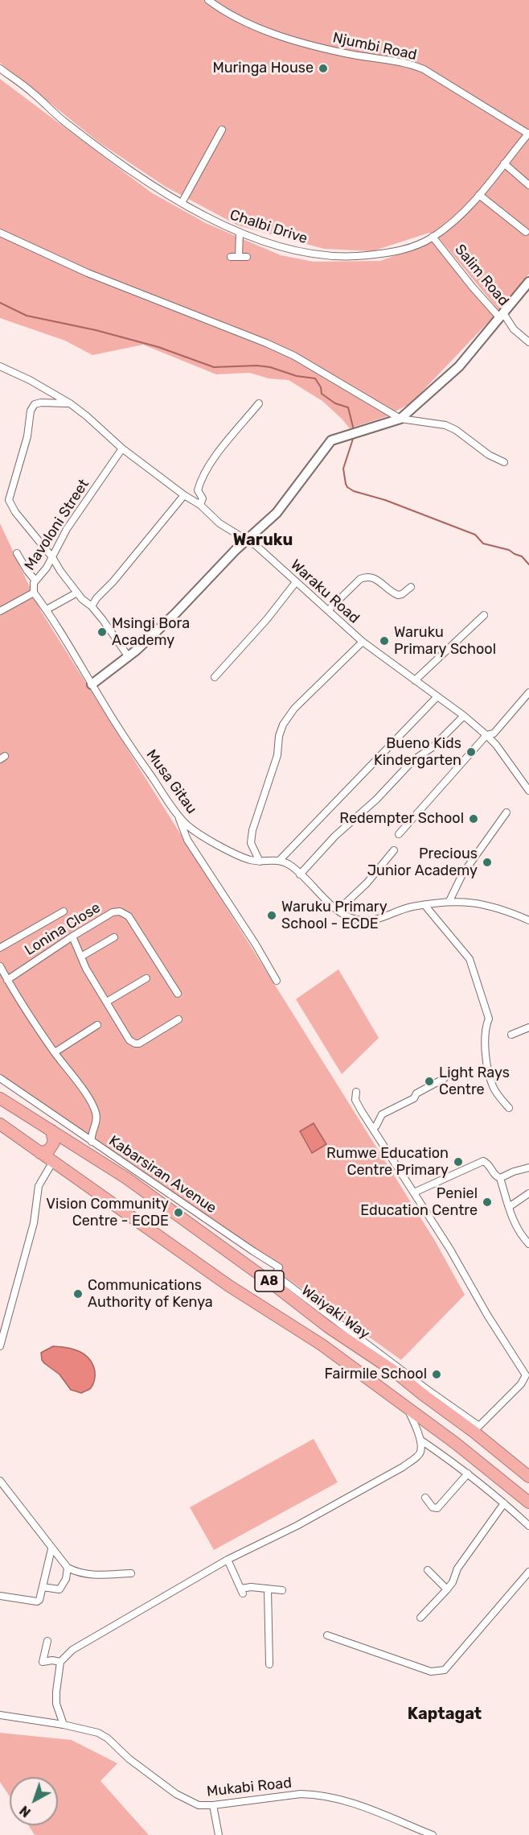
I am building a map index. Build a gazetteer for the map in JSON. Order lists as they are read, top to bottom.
{
  "streets": {
    "highway": ["A8", "Waiyaki Way"],
    "street": [
      "Njumbi Road",
      "Chalbi Drive",
      "Salim Road",
      "Mavoloni Street",
      "Waraku Road",
      "Musa Gitau",
      "Lonina Close",
      "Kabarsiran Avenue",
      "Mukabi Road"
    ]
  },
  "crossings": [
    ["Njumbi Road", "Chalbi Drive"],
    ["Chalbi Drive", "Salim Road"],
    ["Mavoloni Street", "Waraku Road"],
    ["Mavoloni Street", "Musa Gitau"],
    ["Lonina Close", "Kabarsiran Avenue"],
    ["Kabarsiran Avenue", "Waiyaki Way"]
  ],
  "districts": ["Waruku", "Kaptagat"],
  "places": [
    "Muringa House",
    "Msingi Bora Academy",
    "Waruku Primary School",
    "Bueno Kids Kindergarten",
    "Redempter School",
    "Precious Junior Academy",
    "Waruku Primary School - ECDE",
    "Light Rays Centre",
    "Rumwe Education Centre Primary",
    "Peniel Education Centre",
    "Vision Community Centre - ECDE",
    "Communications Authority of Kenya",
    "Fairmile School"
  ],
  "north": "bottom left"
}
